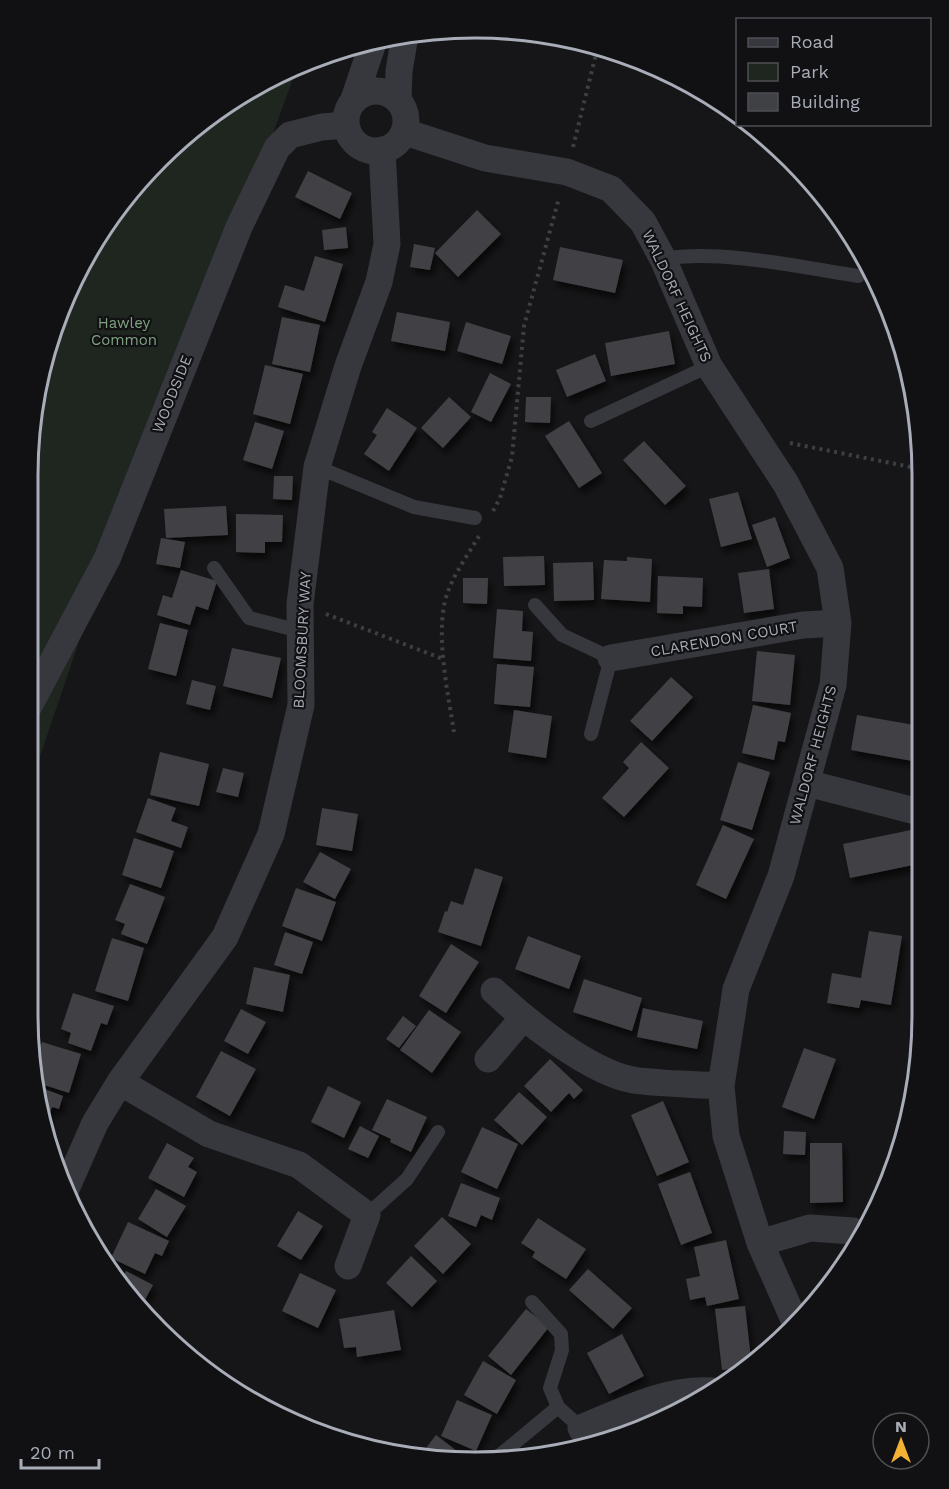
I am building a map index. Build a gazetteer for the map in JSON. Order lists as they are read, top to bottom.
{
  "streets": {
    "street": [
      "WALDORF HEIGHTS",
      "WOODSIDE",
      "CLARENDON COURT",
      "BLOOMSBURY WAY"
    ]
  },
  "crossings": [
    ["WALDORF HEIGHTS", "WOODSIDE"],
    ["WALDORF HEIGHTS", "CLARENDON COURT"],
    ["WALDORF HEIGHTS", "BLOOMSBURY WAY"],
    ["WOODSIDE", "BLOOMSBURY WAY"]
  ],
  "parks": ["Hawley Common"],
  "legend": ["Road", "Park", "Building"],
  "scale_bar": "20 m",
  "north": "top"
}
